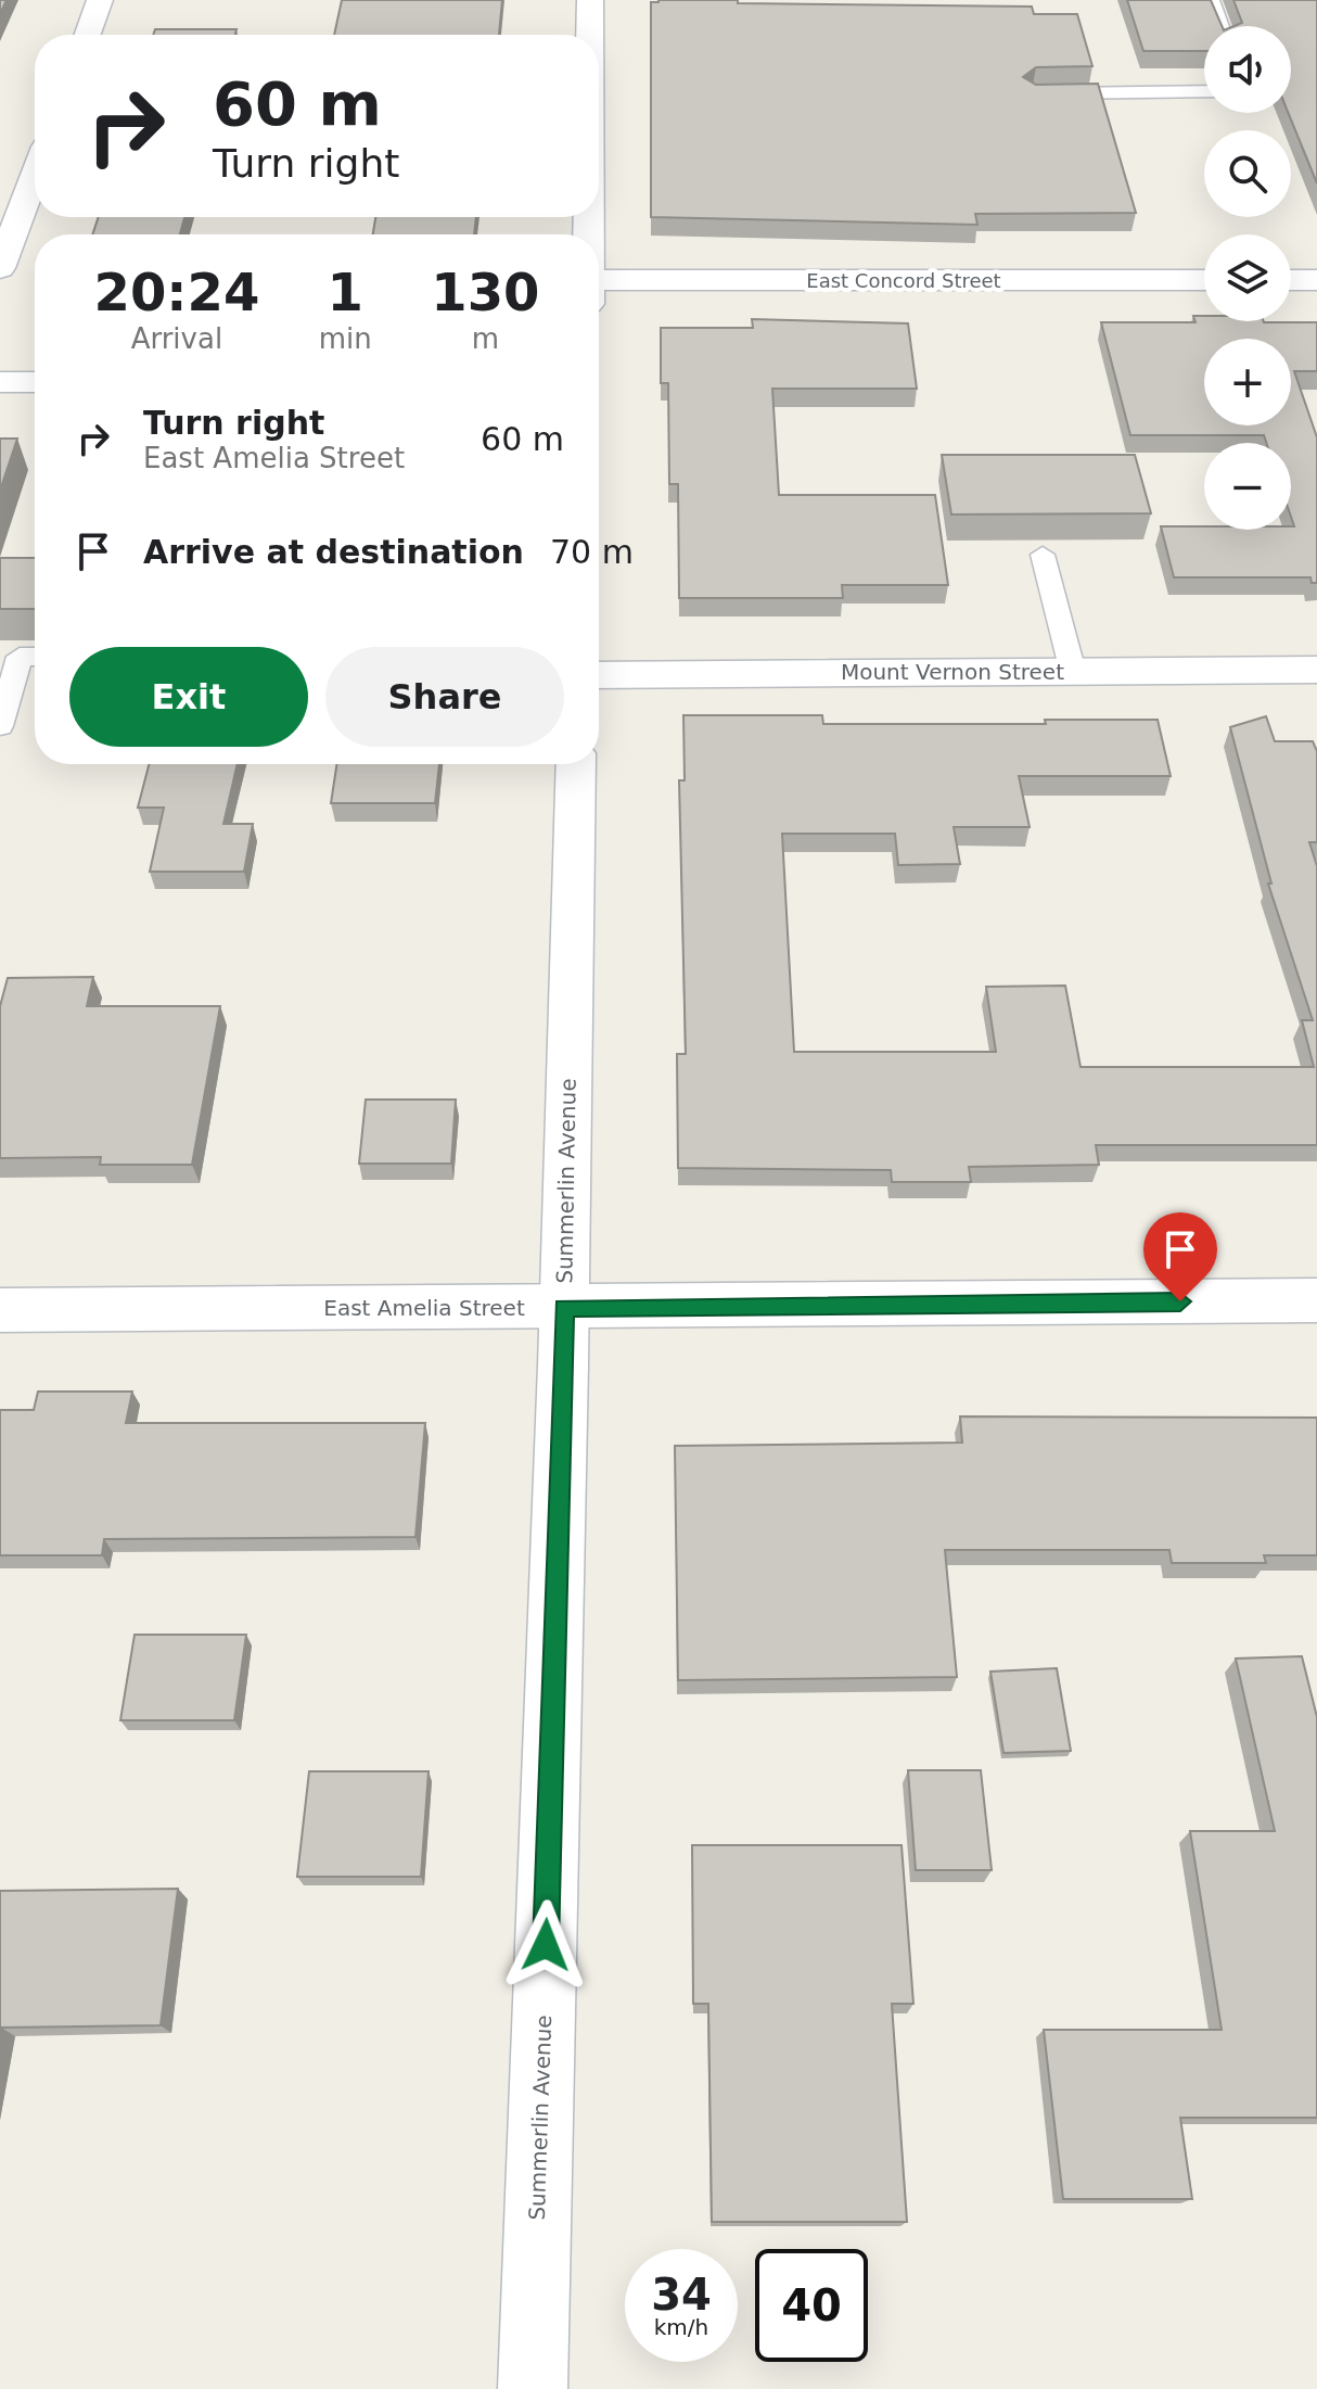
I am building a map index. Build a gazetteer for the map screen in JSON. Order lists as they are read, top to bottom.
{
  "streets": {
    "street": [
      "East Concord Street",
      "Mount Vernon Street",
      "Summerlin Avenue",
      "East Amelia Street"
    ]
  },
  "crossings": [
    ["Summerlin Avenue", "East Amelia Street"]
  ],
  "page": {
    "map_buttons": ["+", "−"],
    "turn": ["60 m", "Turn right"],
    "eta": [
      "20:24",
      "Arrival",
      "1",
      "min",
      "130",
      "m"
    ],
    "list": [
      {
        "name": "Turn right",
        "note": "East Amelia Street",
        "value": "60 m"
      },
      {
        "name": "Arrive at destination",
        "value": "70 m"
      }
    ],
    "buttons": ["Exit", "Share"],
    "speed": "34 km/h",
    "limit": "40"
  }
}
